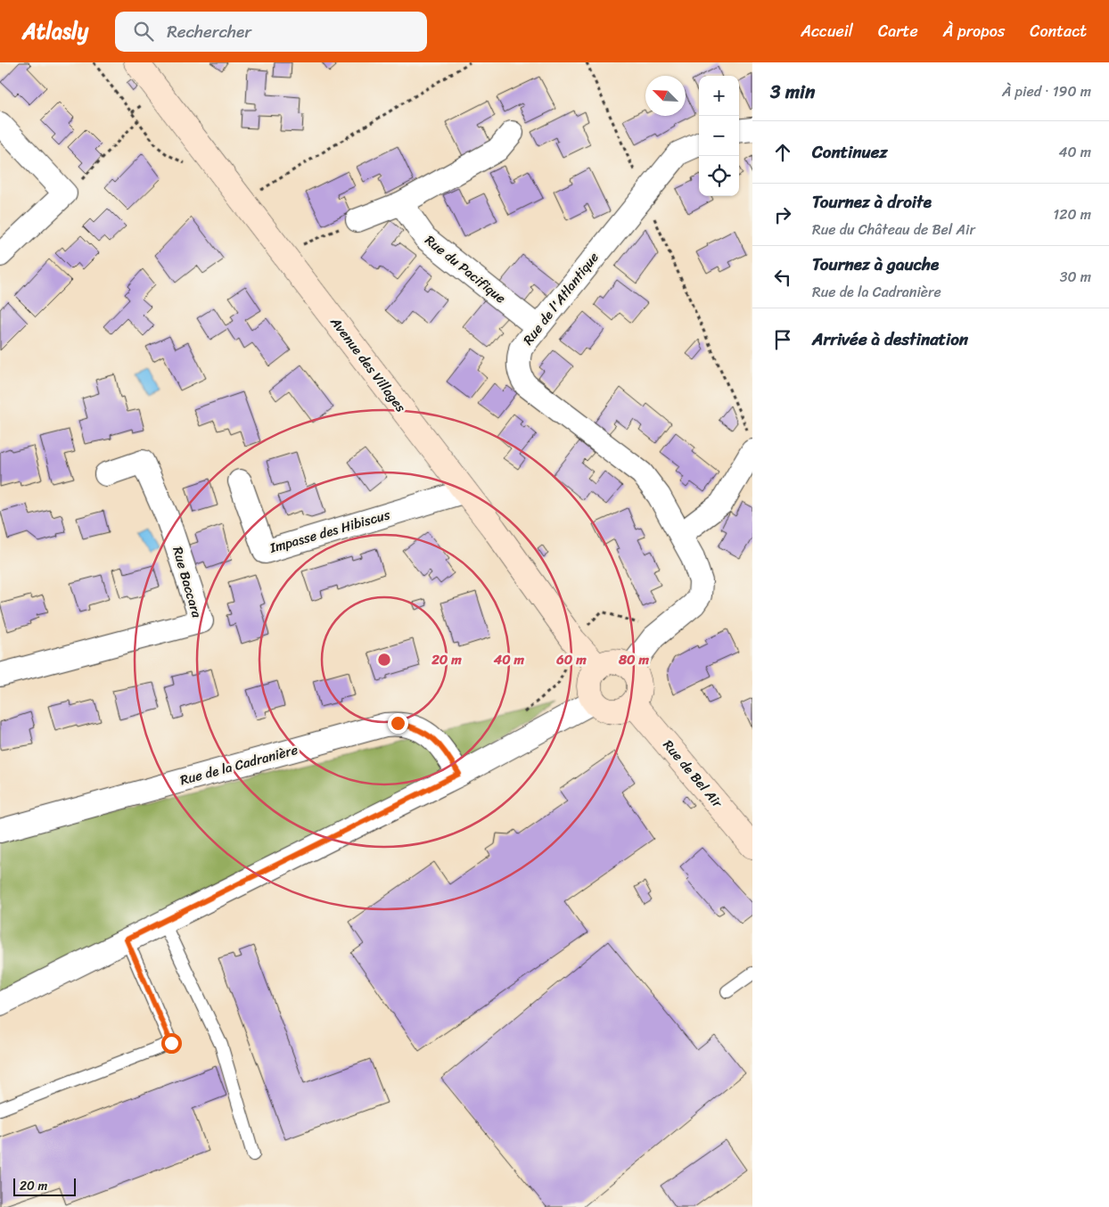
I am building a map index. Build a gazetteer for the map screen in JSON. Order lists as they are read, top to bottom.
{
  "streets": {
    "street": [
      "Rue du Pacifique",
      "Rue de l'Atlantique",
      "Avenue des Villages",
      "Impasse des Hibiscus",
      "Rue Baccara",
      "Rue de la Cadranière",
      "Rue de Bel Air"
    ]
  },
  "crossings": [
    ["Rue du Pacifique", "Rue de l'Atlantique"],
    ["Avenue des Villages", "Impasse des Hibiscus"],
    ["Avenue des Villages", "Rue de Bel Air"]
  ],
  "scale_bar": "20 m",
  "north": "top left",
  "page": {
    "header": "Atlasly",
    "search": "Rechercher",
    "nav": [
      "Accueil",
      "Carte",
      "À propos",
      "Contact"
    ],
    "heading": ["3 min", "À pied · 190 m"],
    "map_buttons": ["+", "−"],
    "list": [
      ["Continuez", "40 m"],
      ["Tournez à droite", "Rue du Château de Bel Air", "120 m"],
      ["Tournez à gauche", "Rue de la Cadranière", "30 m"],
      "Arrivée à destination"
    ],
    "scale": "20 m"
  },
  "rings": [
    "20 m",
    "40 m",
    "60 m",
    "80 m"
  ]
}
